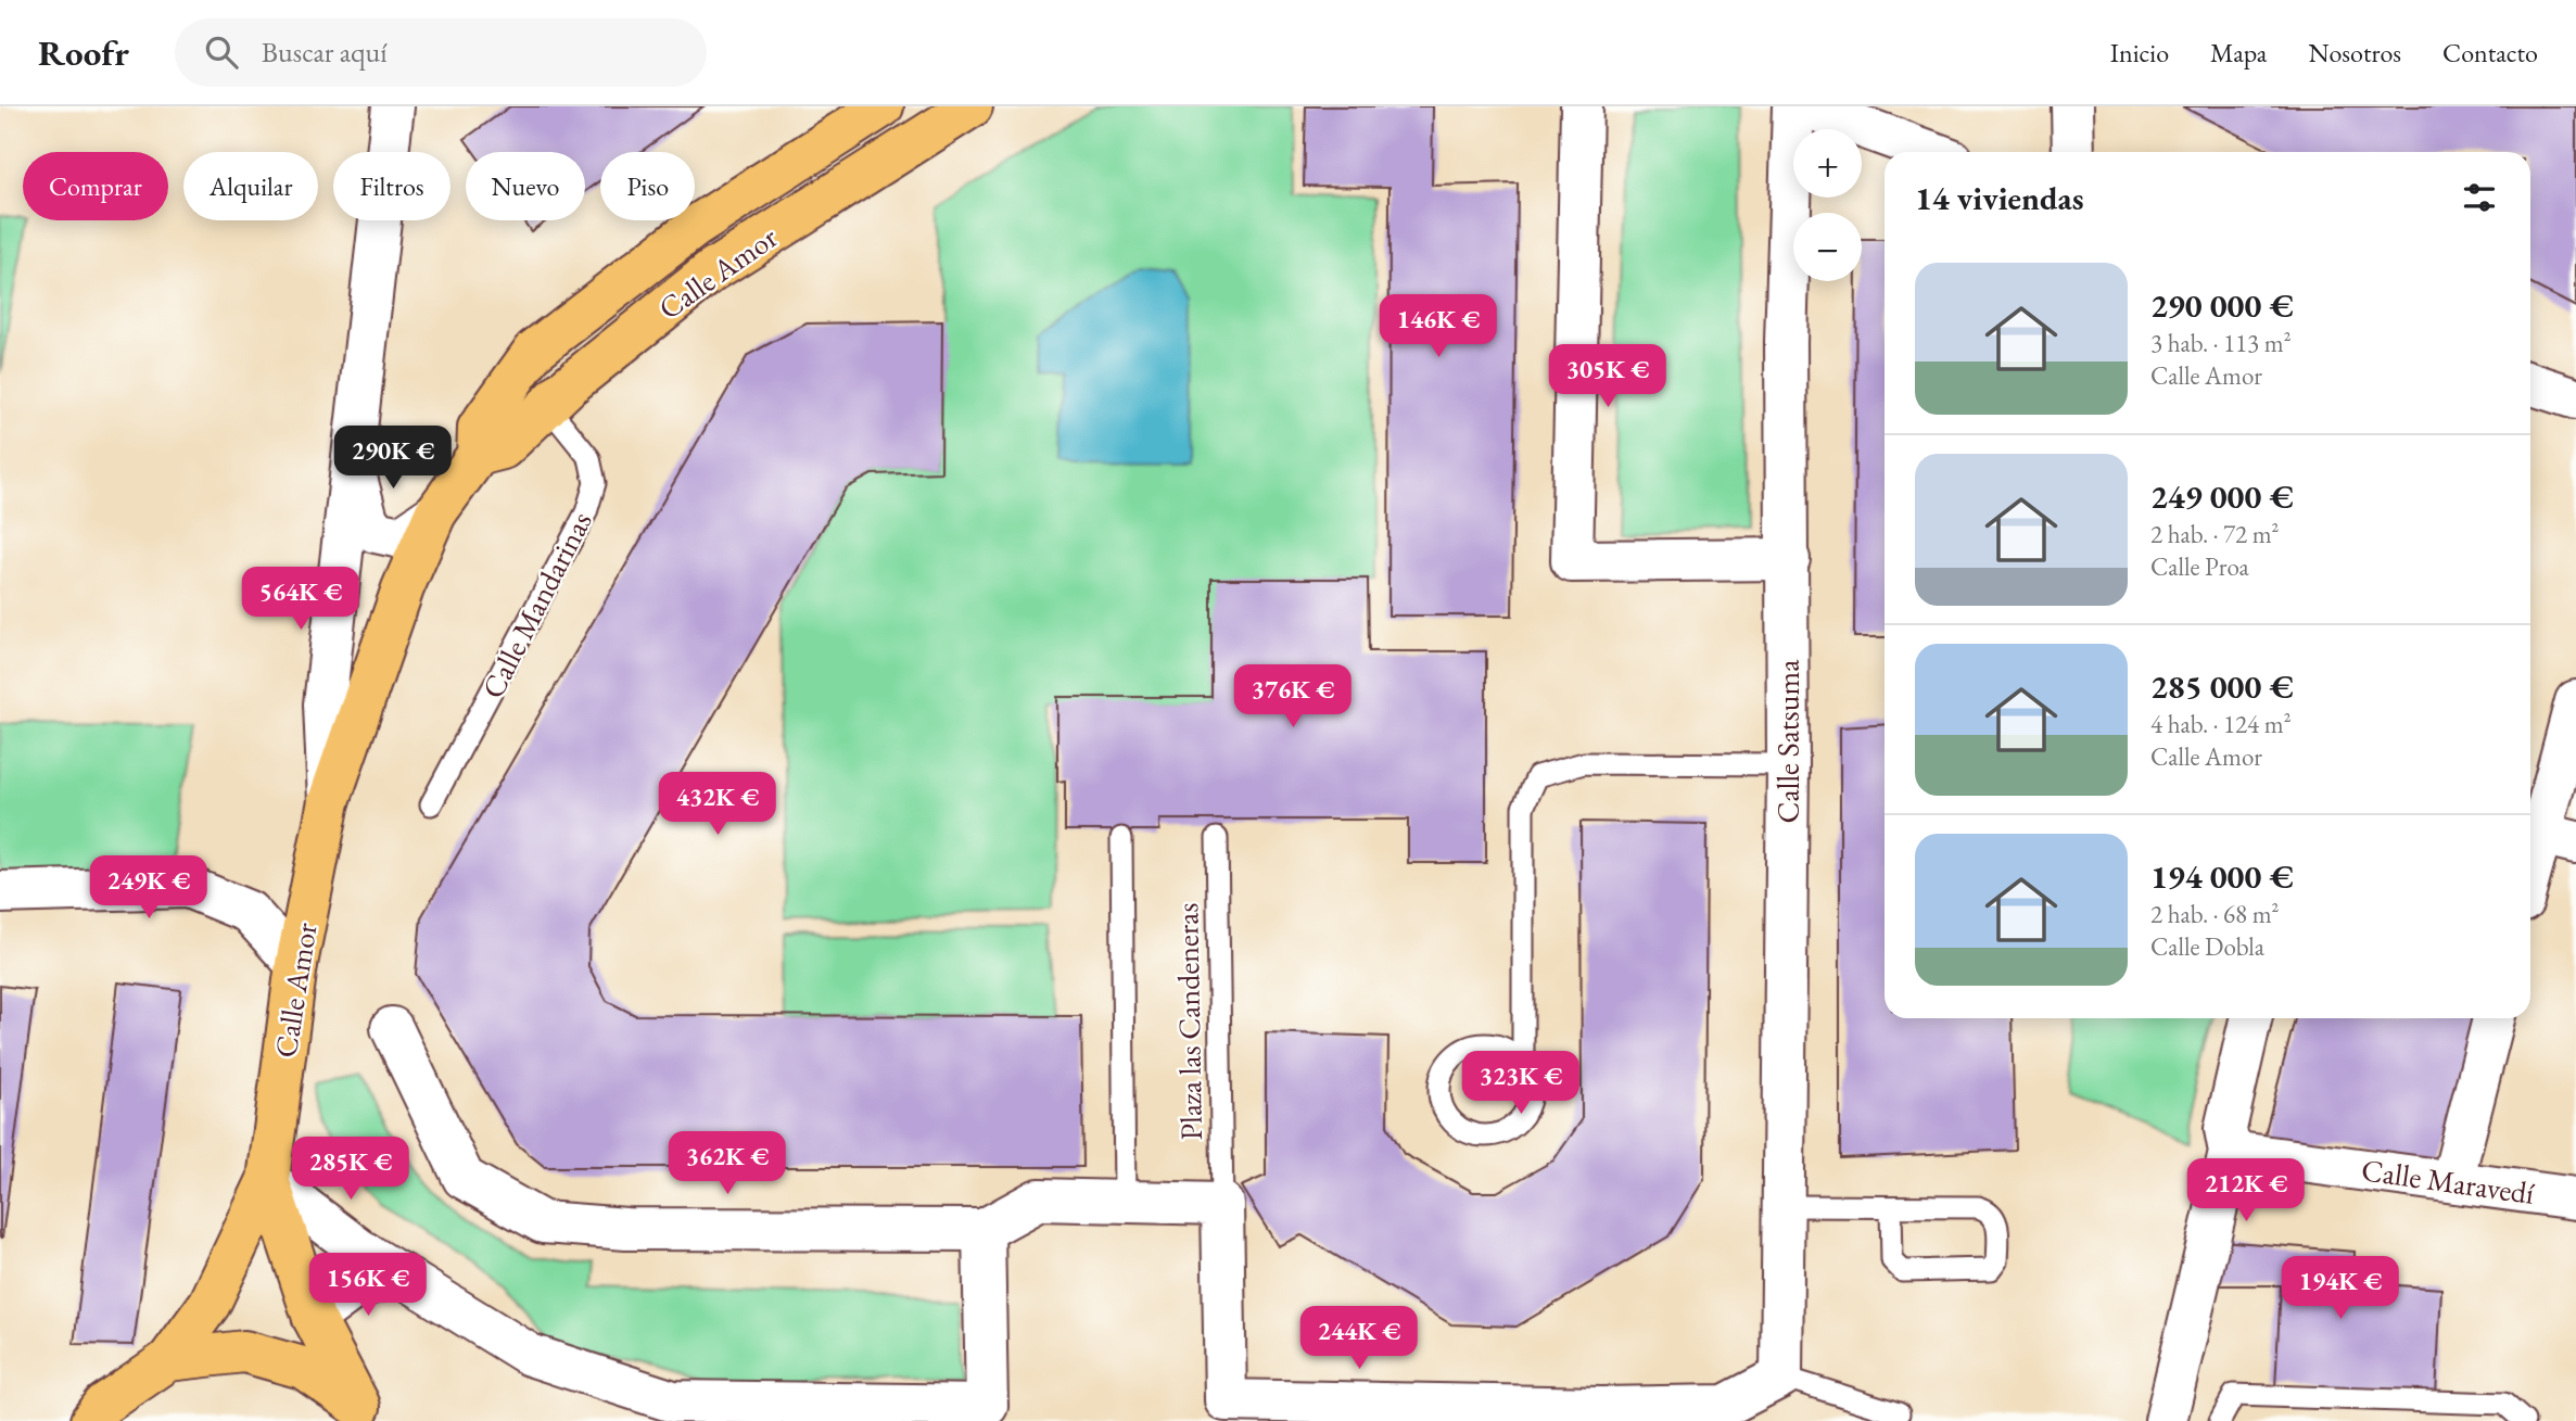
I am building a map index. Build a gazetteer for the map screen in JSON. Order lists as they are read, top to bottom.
{
  "streets": {
    "main road": ["Calle Amor"],
    "street": ["Calle Satsuma", "Calle Maravedí"],
    "lane": ["Calle Mandarinas", "Plaza las Candeneras"]
  },
  "crossings": [
    ["Calle Amor", "Calle Mandarinas"]
  ],
  "page": {
    "header": "Roofr",
    "search": "Buscar aquí",
    "nav": [
      "Inicio",
      "Mapa",
      "Nosotros",
      "Contacto"
    ],
    "map_buttons": ["+", "−"],
    "chip": [
      "Comprar",
      "Alquilar",
      "Filtros",
      "Nuevo",
      "Piso"
    ],
    "heading": "14 viviendas",
    "list": [
      {
        "name": "290 000 €",
        "note": "3 hab. · 113 m² · Calle Amor"
      },
      {
        "name": "249 000 €",
        "note": "2 hab. · 72 m² · Calle Proa"
      },
      {
        "name": "285 000 €",
        "note": "4 hab. · 124 m² · Calle Amor"
      },
      {
        "name": "194 000 €",
        "note": "2 hab. · 68 m² · Calle Dobla"
      }
    ],
    "price": [
      "146K €",
      "305K €",
      "290K €",
      "564K €",
      "376K €",
      "432K €",
      "249K €",
      "323K €",
      "362K €",
      "285K €",
      "212K €",
      "156K €",
      "194K €",
      "244K €"
    ]
  }
}
